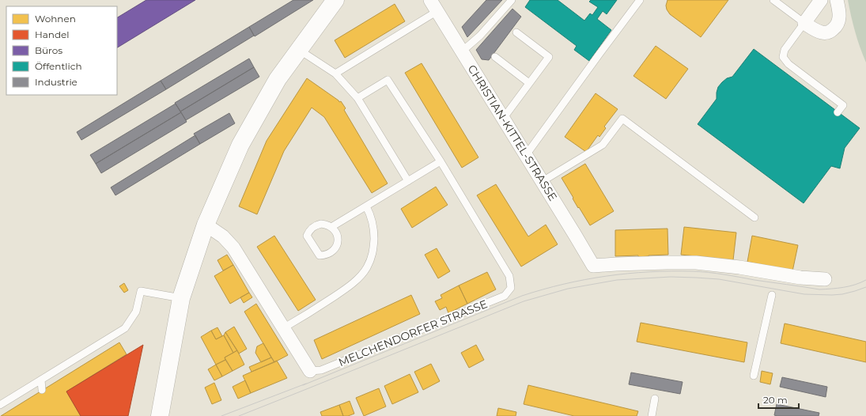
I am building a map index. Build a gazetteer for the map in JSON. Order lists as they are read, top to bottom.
{
  "streets": {
    "street": ["CHRISTIAN-KITTEL-STRASSE"],
    "lane": ["MELCHENDORFER STRASSE"]
  },
  "legend": [
    "Wohnen",
    "Handel",
    "Büros",
    "Öffentlich",
    "Industrie"
  ],
  "scale_bar": "20 m"
}
